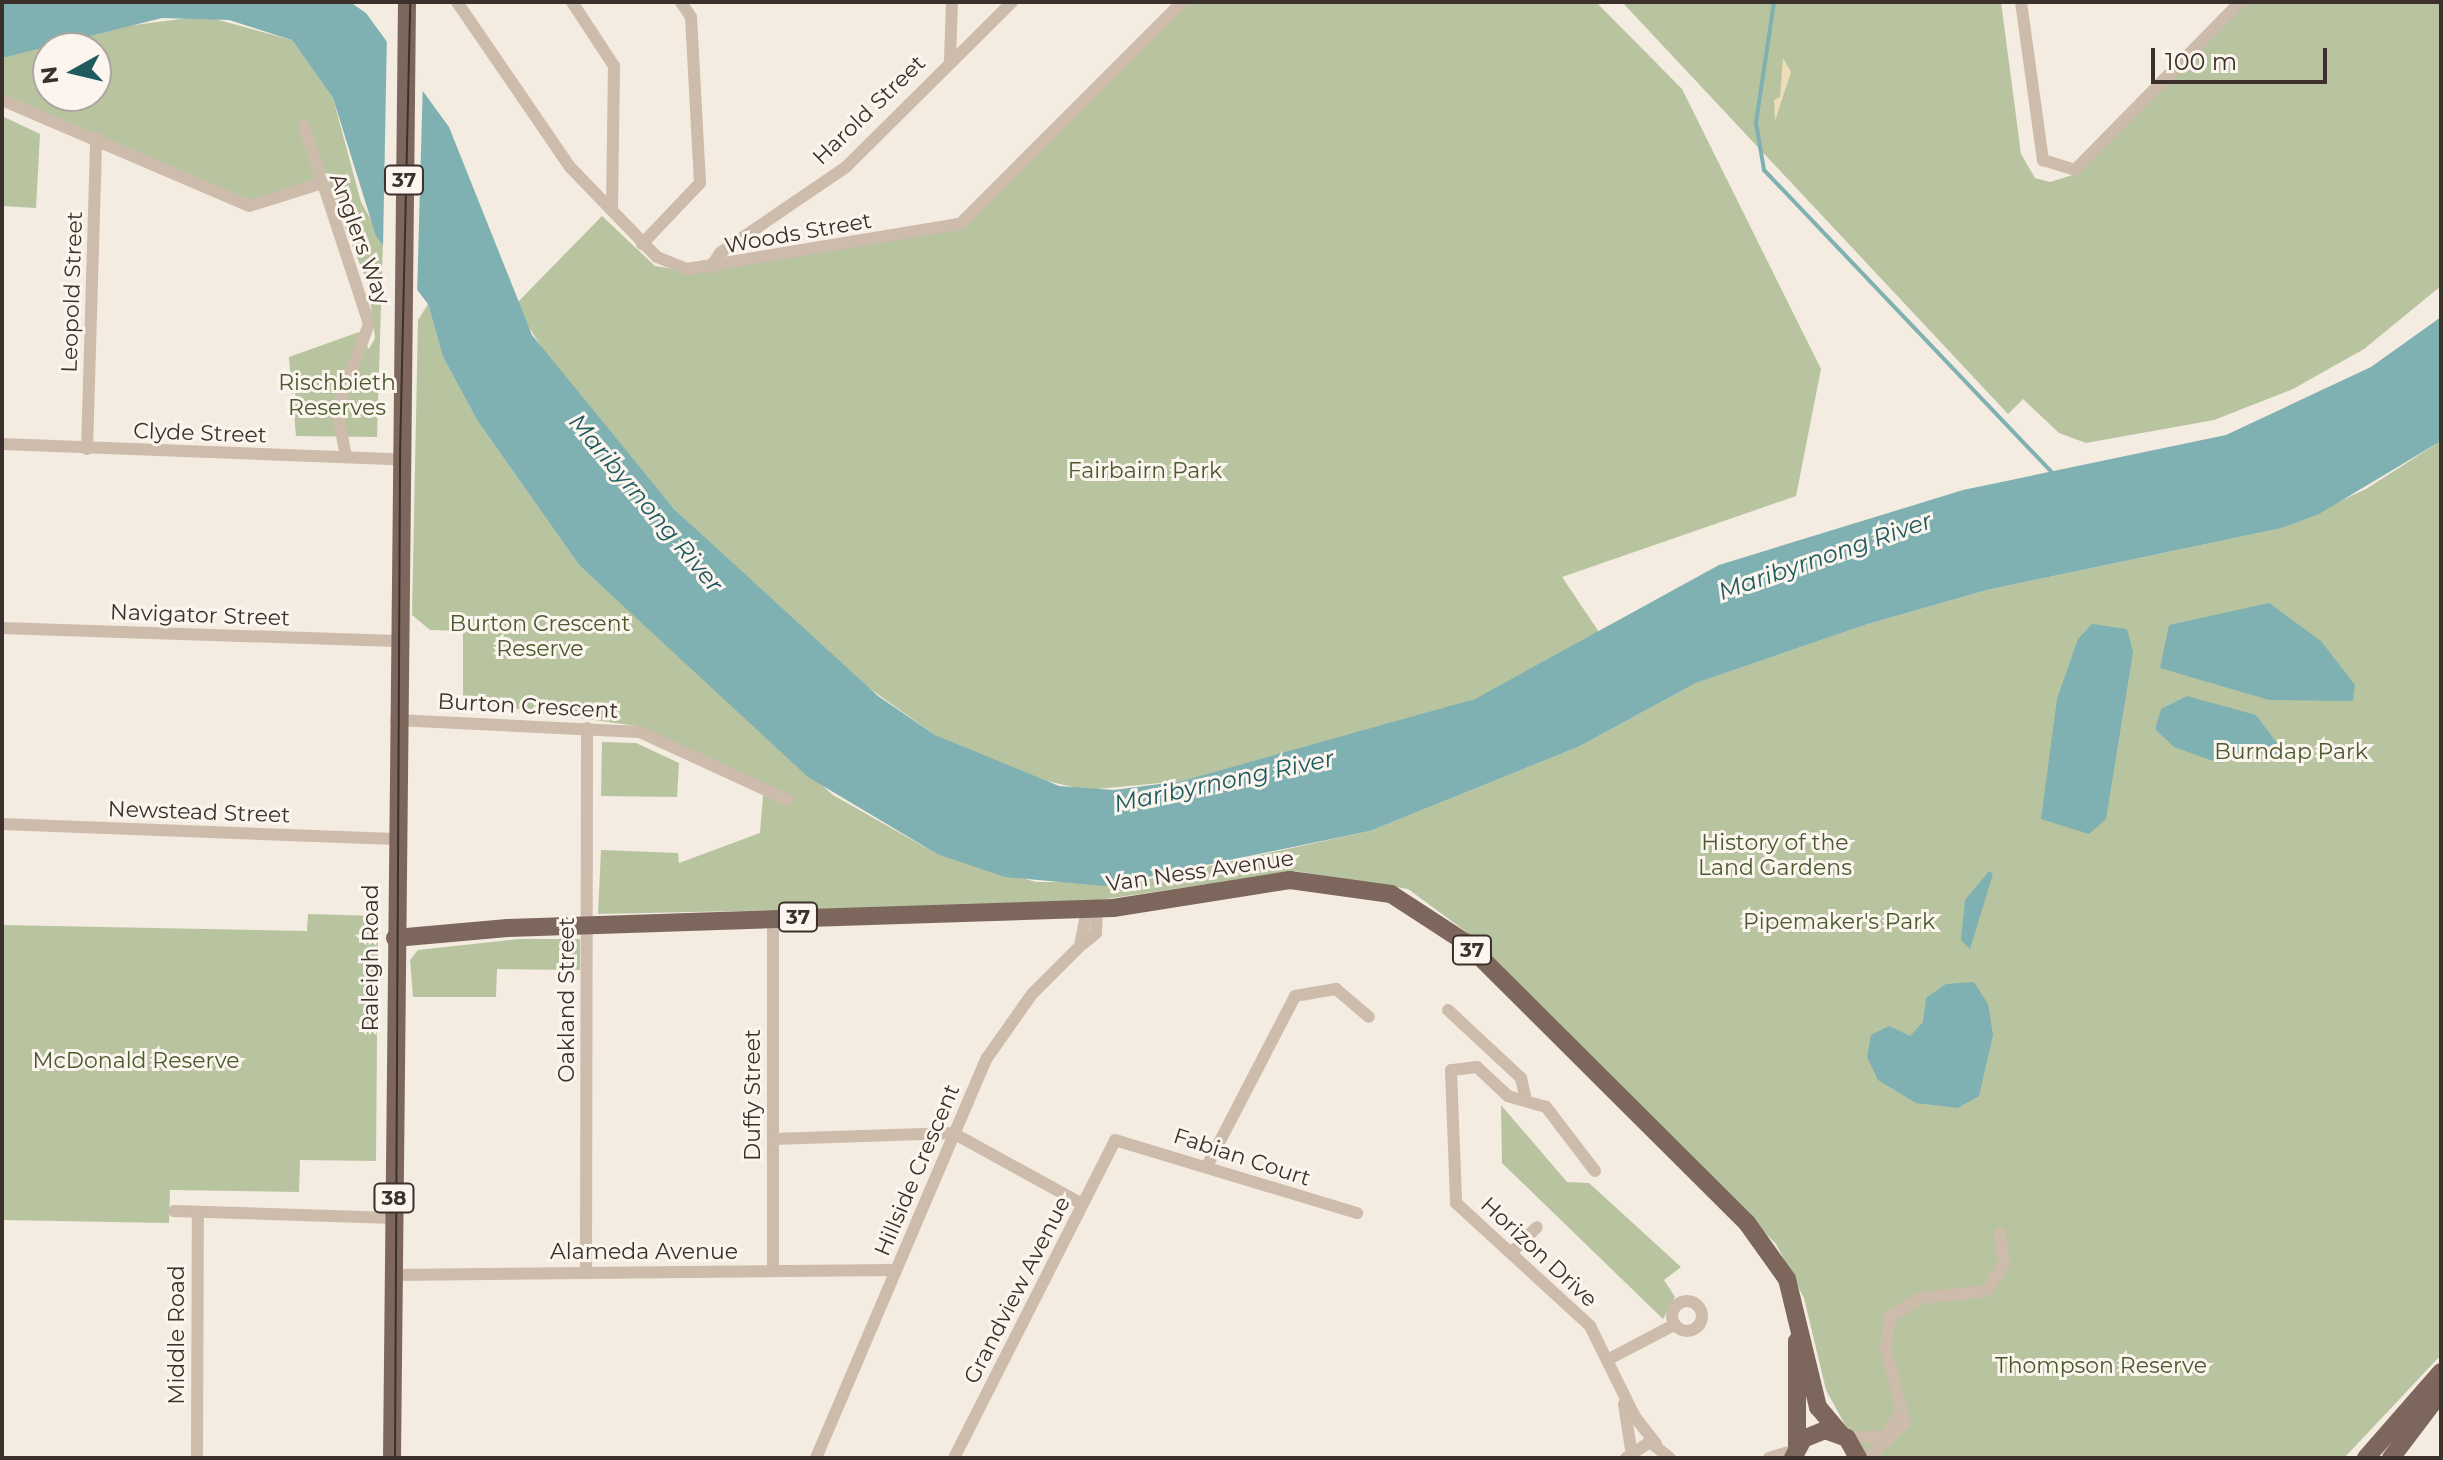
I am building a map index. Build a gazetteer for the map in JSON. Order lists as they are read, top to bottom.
{
  "streets": {
    "main road": [
      "37",
      "Van Ness Avenue",
      "Raleigh Road",
      "38"
    ],
    "street": [
      "Harold Street",
      "Woods Street",
      "Anglers Way",
      "Leopold Street",
      "Clyde Street",
      "Navigator Street",
      "Burton Crescent",
      "Newstead Street",
      "Oakland Street",
      "Duffy Street",
      "Fabian Court",
      "Hillside Crescent",
      "Alameda Avenue",
      "Horizon Drive",
      "Grandview Avenue",
      "Middle Road"
    ]
  },
  "crossings": [
    ["Harold Street", "Woods Street"],
    ["37", "Clyde Street"],
    ["37", "Van Ness Avenue"],
    ["37", "Raleigh Road"],
    ["Anglers Way", "Clyde Street"],
    ["Leopold Street", "Clyde Street"],
    ["Clyde Street", "Raleigh Road"],
    ["Navigator Street", "Raleigh Road"],
    ["Burton Crescent", "Raleigh Road"],
    ["Burton Crescent", "Oakland Street"],
    ["Newstead Street", "Raleigh Road"],
    ["Van Ness Avenue", "Raleigh Road"],
    ["Van Ness Avenue", "Oakland Street"],
    ["Van Ness Avenue", "Duffy Street"],
    ["Van Ness Avenue", "Hillside Crescent"],
    ["Raleigh Road", "Alameda Avenue"],
    ["Oakland Street", "Alameda Avenue"],
    ["Duffy Street", "Alameda Avenue"],
    ["Fabian Court", "Grandview Avenue"],
    ["Hillside Crescent", "Alameda Avenue"]
  ],
  "water": ["Maribyrnong River"],
  "parks": [
    "Rischbieth Reserves",
    "Fairbairn Park",
    "Burton Crescent Reserve",
    "Burndap Park",
    "History of the Land Gardens",
    "Pipemaker's Park",
    "McDonald Reserve",
    "Thompson Reserve"
  ],
  "scale_bar": "100 m",
  "north": "left"
}
